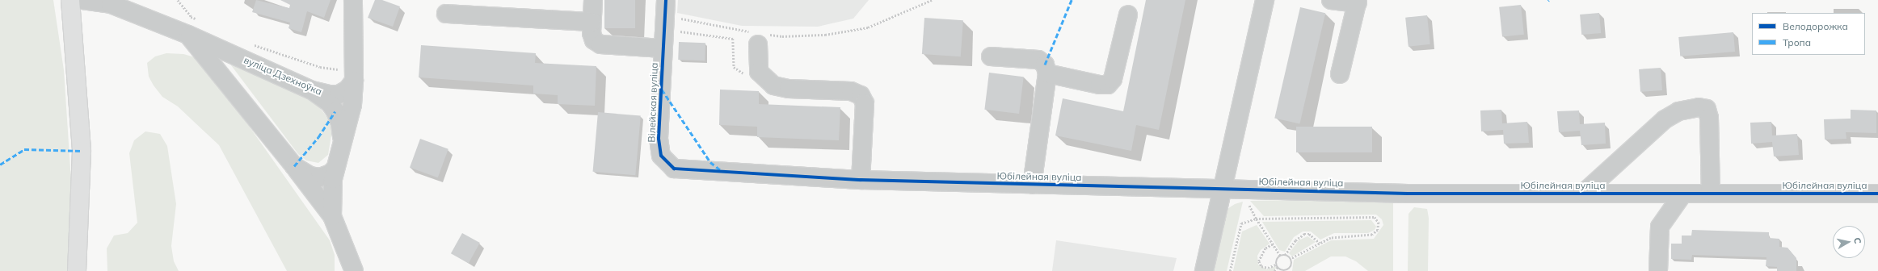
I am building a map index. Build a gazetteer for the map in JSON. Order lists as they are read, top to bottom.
{
  "streets": {
    "street": ["вуліца Дзехноўка", "Вілейская вуліца", "Юбілейная вуліца"]
  },
  "crossings": [
    ["Вілейская вуліца", "Юбілейная вуліца"]
  ],
  "legend": ["Велодорожка", "Тропа"],
  "north": "right"
}
